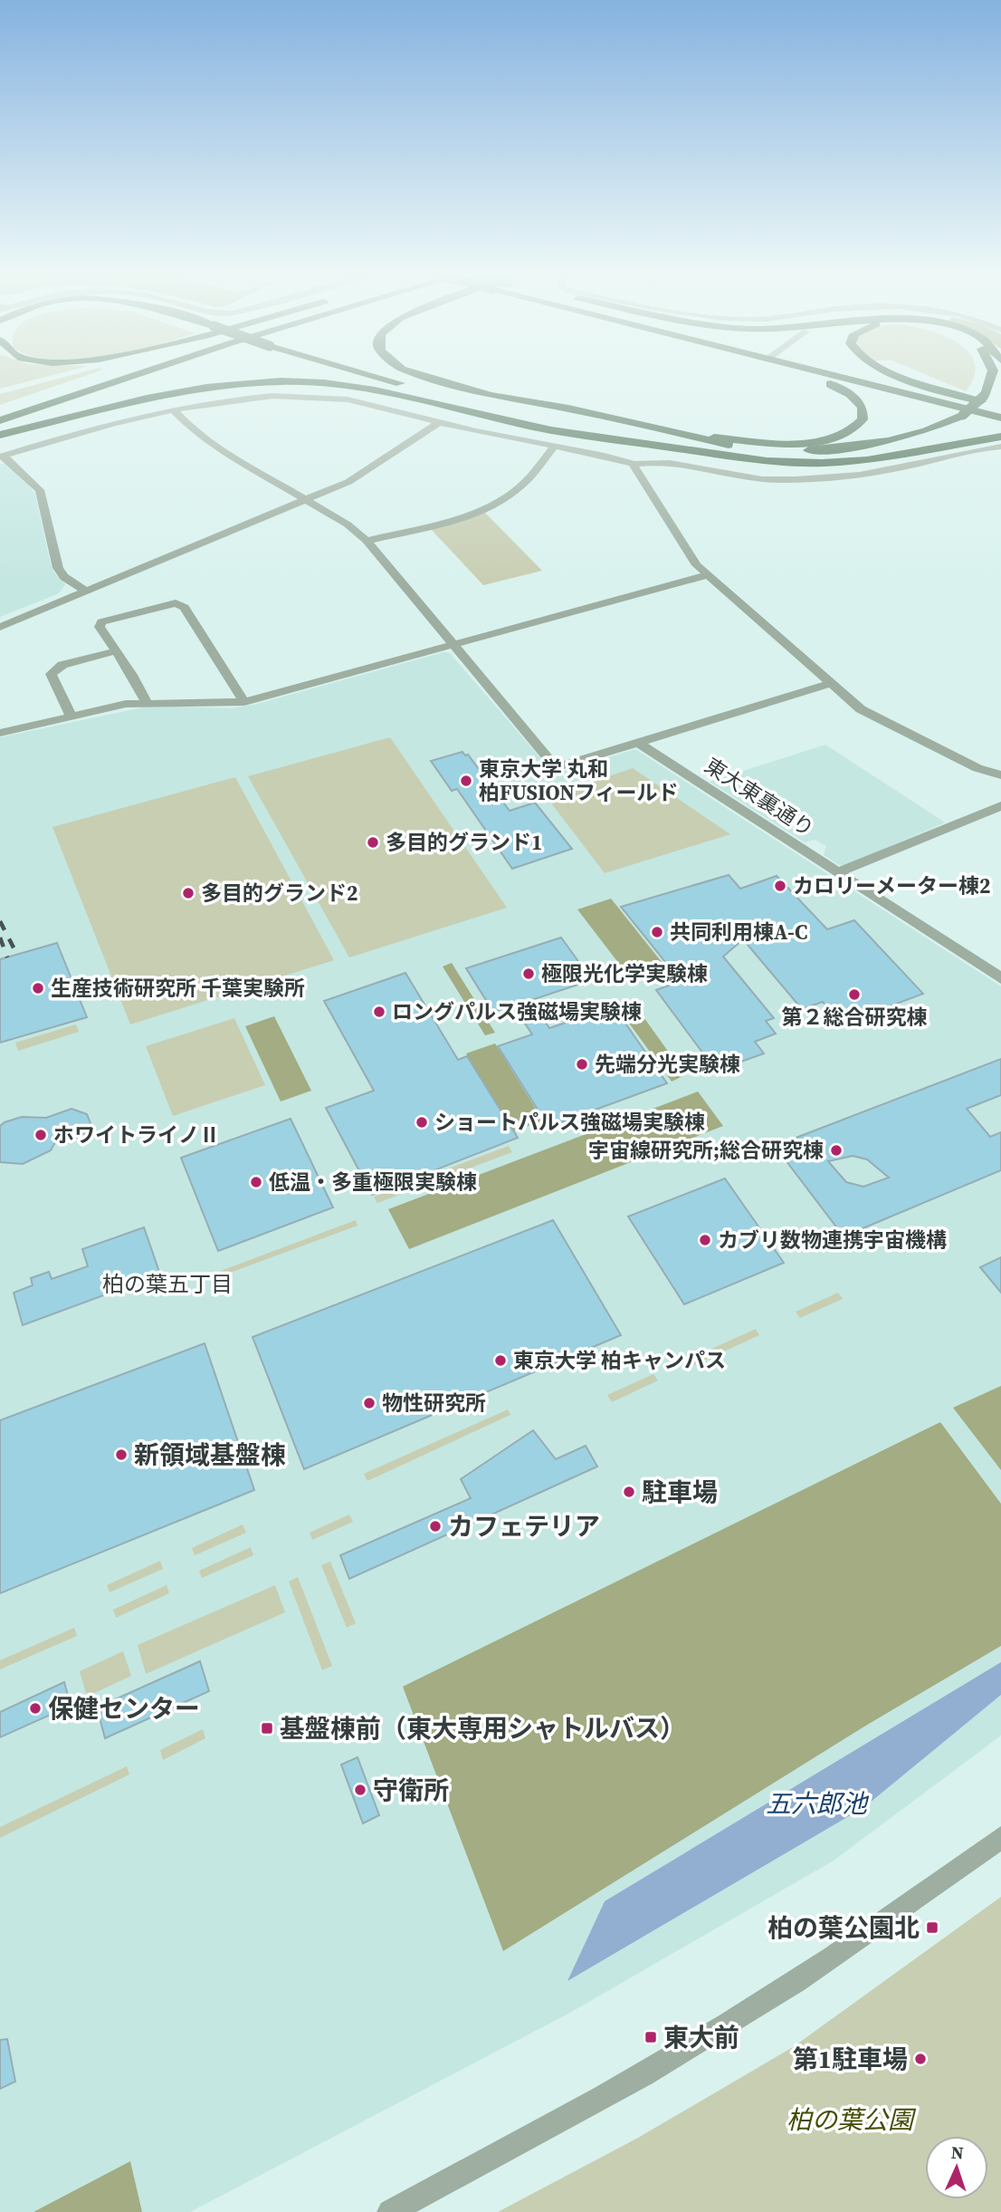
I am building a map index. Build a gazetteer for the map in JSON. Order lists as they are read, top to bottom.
{
  "streets": {
    "street": ["東大東裏通り"]
  },
  "districts": ["柏の葉五丁目"],
  "water": ["五六郎池"],
  "parks": ["柏の葉公園"],
  "places": {
    "other": [
      "東京大学 丸和 柏FUSIONフィールド",
      "多目的グランド1",
      "カロリーメーター棟2",
      "多目的グランド2",
      "共同利用棟A-C",
      "極限光化学実験棟",
      "生産技術研究所 千葉実験所",
      "第２総合研究棟",
      "ロングパルス強磁場実験棟",
      "先端分光実験棟",
      "ショートパルス強磁場実験棟",
      "ホワイトライノⅡ",
      "宇宙線研究所;総合研究棟",
      "低温・多重極限実験棟",
      "カブリ数物連携宇宙機構",
      "東京大学 柏キャンパス",
      "物性研究所",
      "新領域基盤棟",
      "駐車場",
      "カフェテリア",
      "保健センター",
      "守衛所",
      "第1駐車場"
    ],
    "transit": ["基盤棟前（東大専用シャトルバス）", "柏の葉公園北", "東大前"]
  },
  "north": "top"
}
